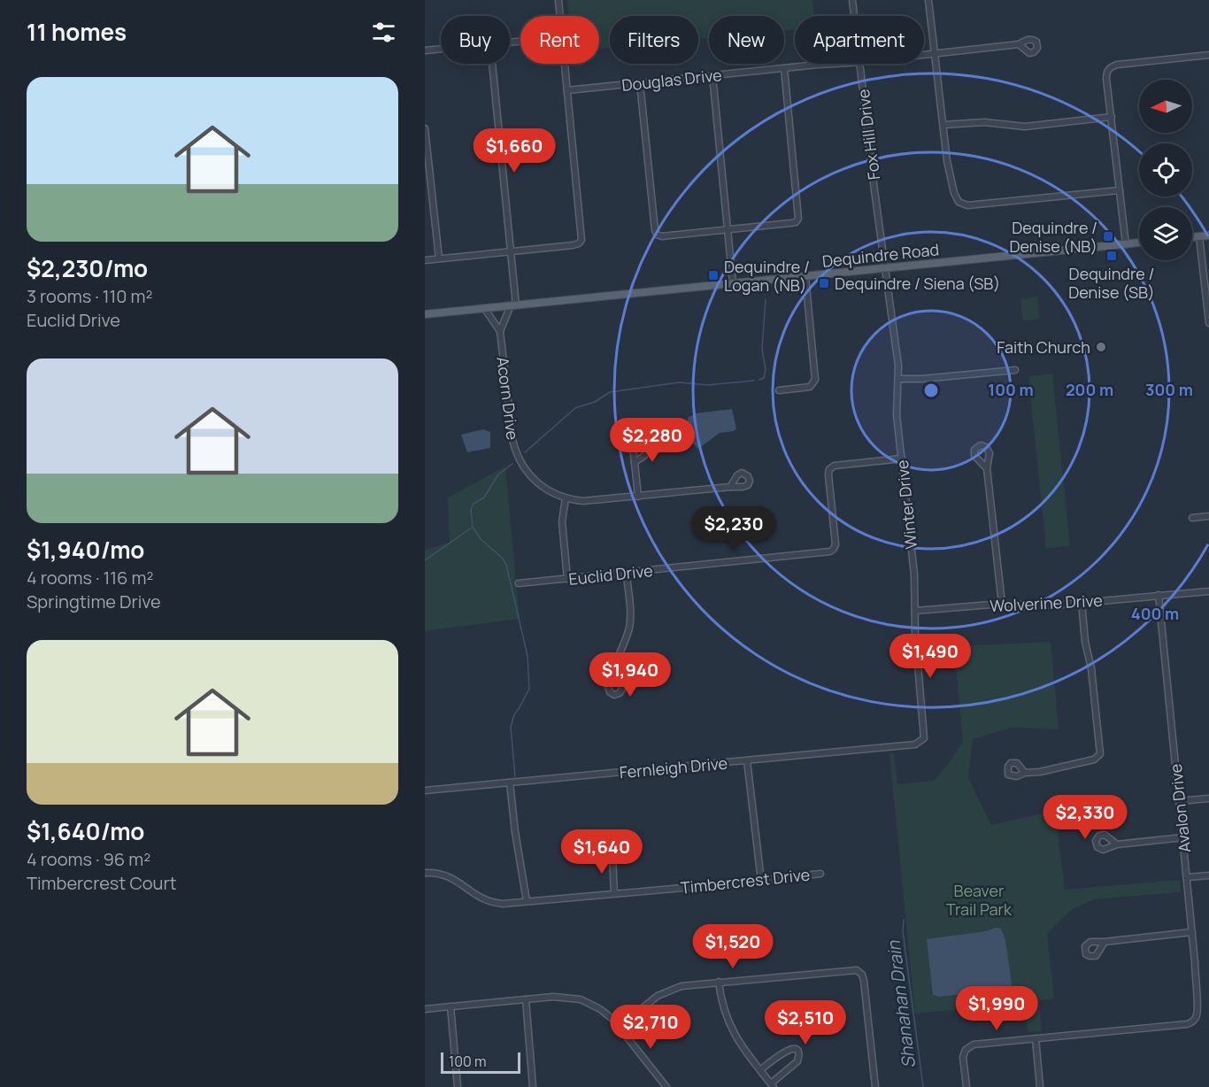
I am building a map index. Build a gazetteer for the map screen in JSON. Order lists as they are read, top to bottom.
{
  "streets": {
    "main road": ["Dequindre Road"],
    "street": [
      "Douglas Drive",
      "Fox Hill Drive",
      "Acorn Drive",
      "Winter Drive",
      "Euclid Drive",
      "Wolverine Drive",
      "Fernleigh Drive",
      "Avalon Drive",
      "Timbercrest Drive"
    ]
  },
  "crossings": [
    ["Fox Hill Drive", "Dequindre Road"],
    ["Fox Hill Drive", "Winter Drive"],
    ["Dequindre Road", "Acorn Drive"],
    ["Dequindre Road", "Winter Drive"],
    ["Winter Drive", "Euclid Drive"],
    ["Winter Drive", "Wolverine Drive"],
    ["Winter Drive", "Fernleigh Drive"],
    ["Wolverine Drive", "Avalon Drive"]
  ],
  "water": ["Shanahan Drain"],
  "parks": ["Beaver Trail Park"],
  "places": {
    "transit": [
      "Dequindre / Denise (NB)",
      "Dequindre / Denise (SB)",
      "Dequindre / Logan (NB)",
      "Dequindre / Siena (SB)"
    ],
    "other": ["Faith Church"]
  },
  "scale_bar": "100 m",
  "north": "left",
  "page": {
    "heading": "11 homes",
    "chip": [
      "Buy",
      "Rent",
      "Filters",
      "New",
      "Apartment"
    ],
    "list": [
      {
        "name": "$2,230/mo",
        "note": "3 rooms · 110 m² · Euclid Drive"
      },
      {
        "name": "$1,940/mo",
        "note": "4 rooms · 116 m² · Springtime Drive"
      },
      {
        "name": "$1,640/mo",
        "note": "4 rooms · 96 m² · Timbercrest Court"
      }
    ],
    "price": [
      "$1,660",
      "$2,280",
      "$2,230",
      "$1,490",
      "$1,940",
      "$2,330",
      "$1,640",
      "$1,520",
      "$1,990",
      "$2,510",
      "$2,710"
    ],
    "scale": "100 m"
  },
  "rings": [
    "100 m",
    "200 m",
    "300 m",
    "400 m"
  ]
}
